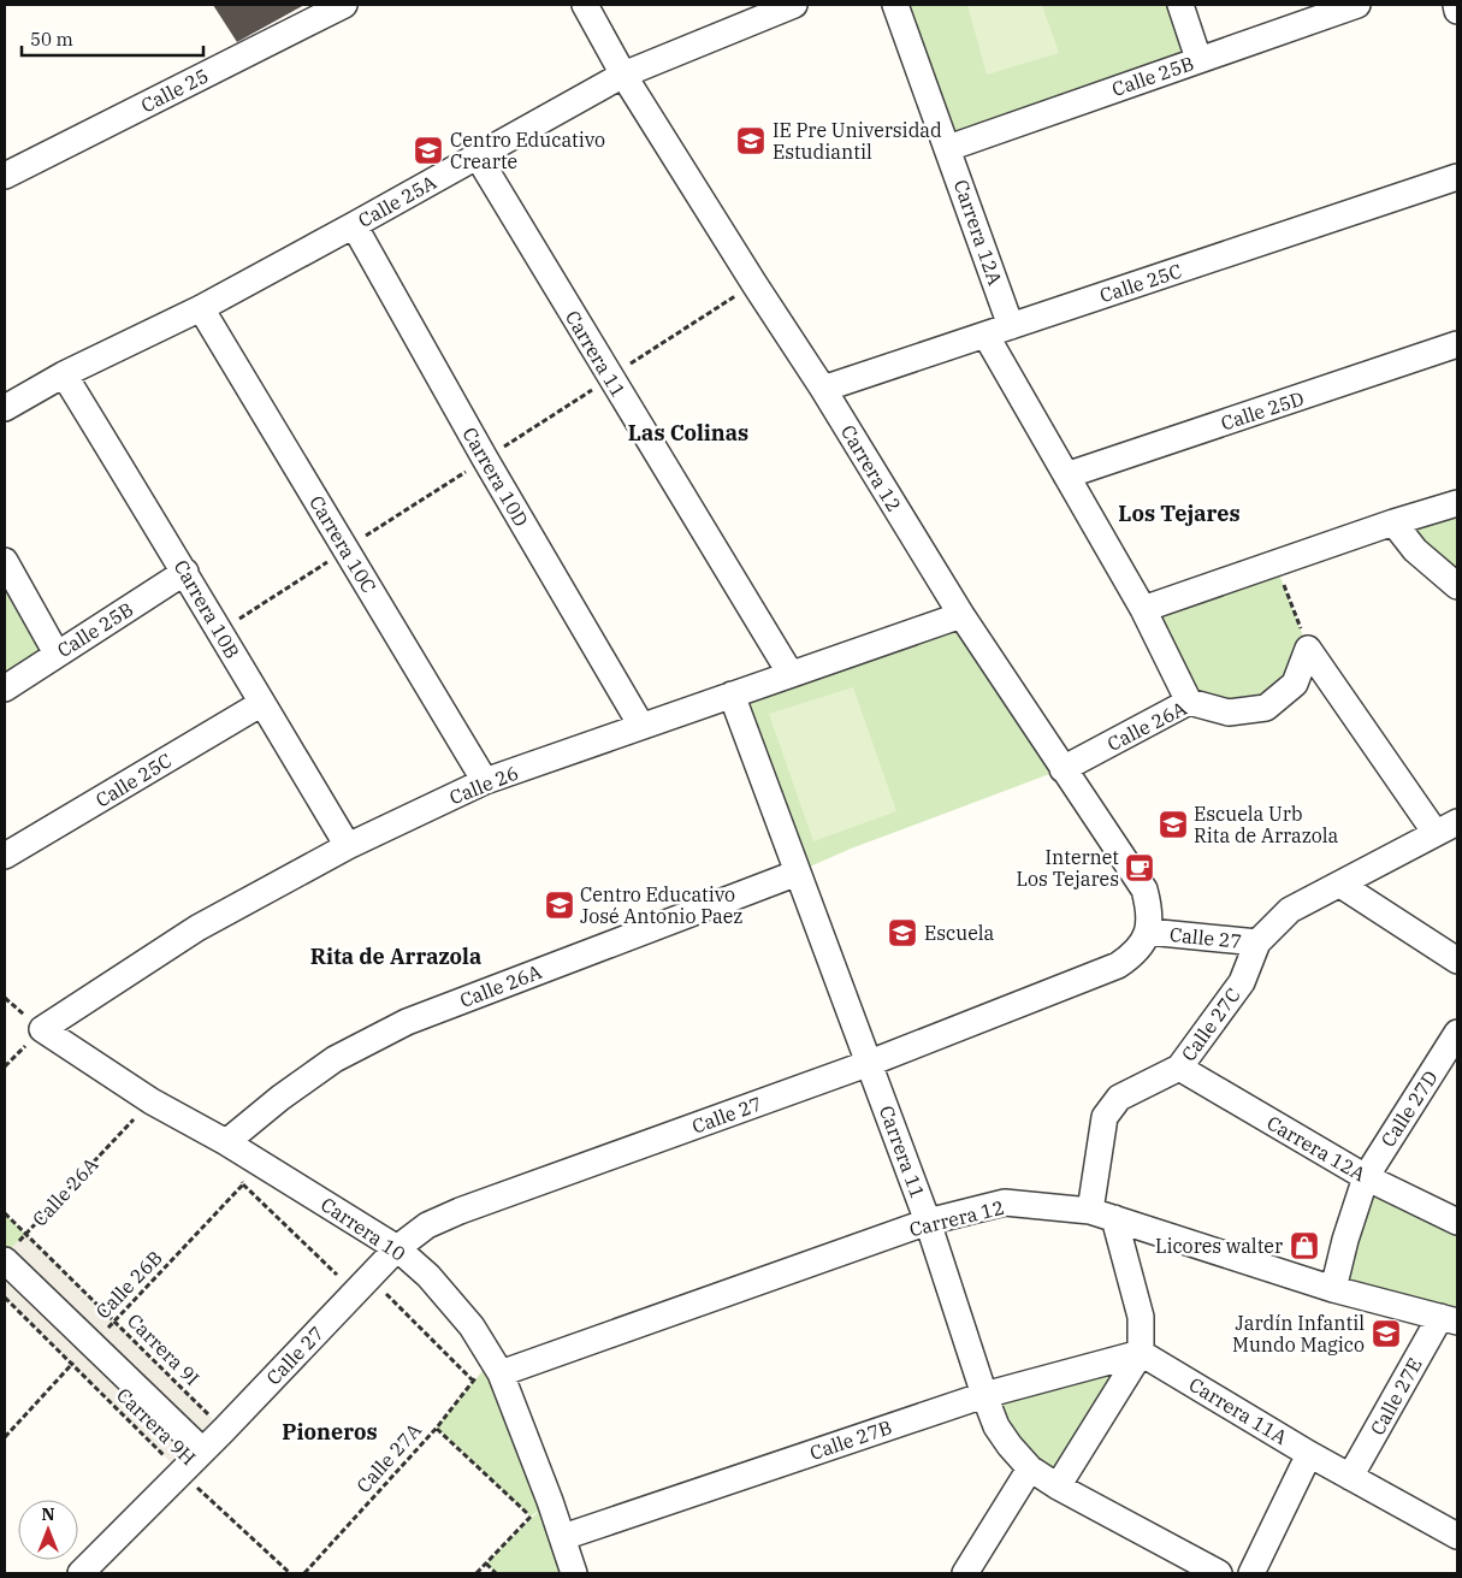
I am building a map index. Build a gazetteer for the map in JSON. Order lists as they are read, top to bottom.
{
  "streets": {
    "street": [
      "Calle 25B",
      "Calle 25",
      "Calle 25A",
      "Carrera 12A",
      "Calle 25C",
      "Carrera 11",
      "Calle 25D",
      "Carrera 12",
      "Carrera 10D",
      "Carrera 10C",
      "Carrera 10B",
      "Calle 26A",
      "Calle 26",
      "Calle 27",
      "Calle 27C",
      "Calle 27D",
      "Carrera 10",
      "Calle 27E",
      "Carrera 11A",
      "Calle 27B"
    ],
    "path": [
      "Calle 26B",
      "Carrera 9I",
      "Carrera 9H",
      "Calle 27A"
    ]
  },
  "crossings": [
    ["Calle 25B", "Carrera 12A"],
    ["Calle 25B", "Carrera 10B"],
    ["Calle 25A", "Carrera 11"],
    ["Calle 25A", "Carrera 12"],
    ["Calle 25A", "Carrera 10D"],
    ["Calle 25A", "Carrera 10C"],
    ["Calle 25A", "Carrera 10B"],
    ["Carrera 12A", "Calle 25C"],
    ["Carrera 12A", "Calle 27C"],
    ["Carrera 12A", "Calle 27D"],
    ["Calle 25C", "Carrera 12"],
    ["Calle 25C", "Carrera 10B"],
    ["Carrera 11", "Carrera 12"],
    ["Carrera 11", "Calle 26A"],
    ["Carrera 11", "Calle 26"],
    ["Carrera 11", "Calle 27"],
    ["Carrera 11", "Calle 27B"],
    ["Carrera 12", "Calle 26A"],
    ["Carrera 12", "Calle 26"],
    ["Carrera 12", "Calle 27"],
    ["Carrera 12", "Calle 27C"],
    ["Carrera 12", "Calle 27D"],
    ["Carrera 12", "Carrera 10"],
    ["Carrera 12", "Calle 27E"],
    ["Carrera 12", "Calle 27A"],
    ["Carrera 10D", "Calle 26"],
    ["Carrera 10C", "Calle 26"],
    ["Carrera 10B", "Calle 26"],
    ["Calle 26A", "Carrera 10"],
    ["Calle 26A", "Carrera 9I"],
    ["Calle 26", "Carrera 10"],
    ["Calle 27", "Calle 27C"],
    ["Calle 27", "Carrera 10"],
    ["Calle 27", "Carrera 9I"],
    ["Calle 27", "Carrera 9H"],
    ["Carrera 10", "Calle 27B"],
    ["Carrera 10", "Calle 27A"],
    ["Calle 26B", "Carrera 9I"],
    ["Calle 26B", "Carrera 9H"],
    ["Calle 27E", "Carrera 11A"],
    ["Carrera 11A", "Calle 27B"]
  ],
  "districts": [
    "Las Colinas",
    "Los Tejares",
    "Rita de Arrazola",
    "Pioneros"
  ],
  "places": {
    "school or university": [
      "IE Pre Universidad Estudiantil",
      "Centro Educativo Crearte",
      "Escuela Urb Rita de Arrazola",
      "Centro Educativo José Antonio Paez",
      "Escuela",
      "Jardín Infantil Mundo Magico"
    ],
    "cafe": ["Internet Los Tejares"],
    "shop": ["Licores walter"]
  },
  "scale_bar": "50 m",
  "north": "top"
}
